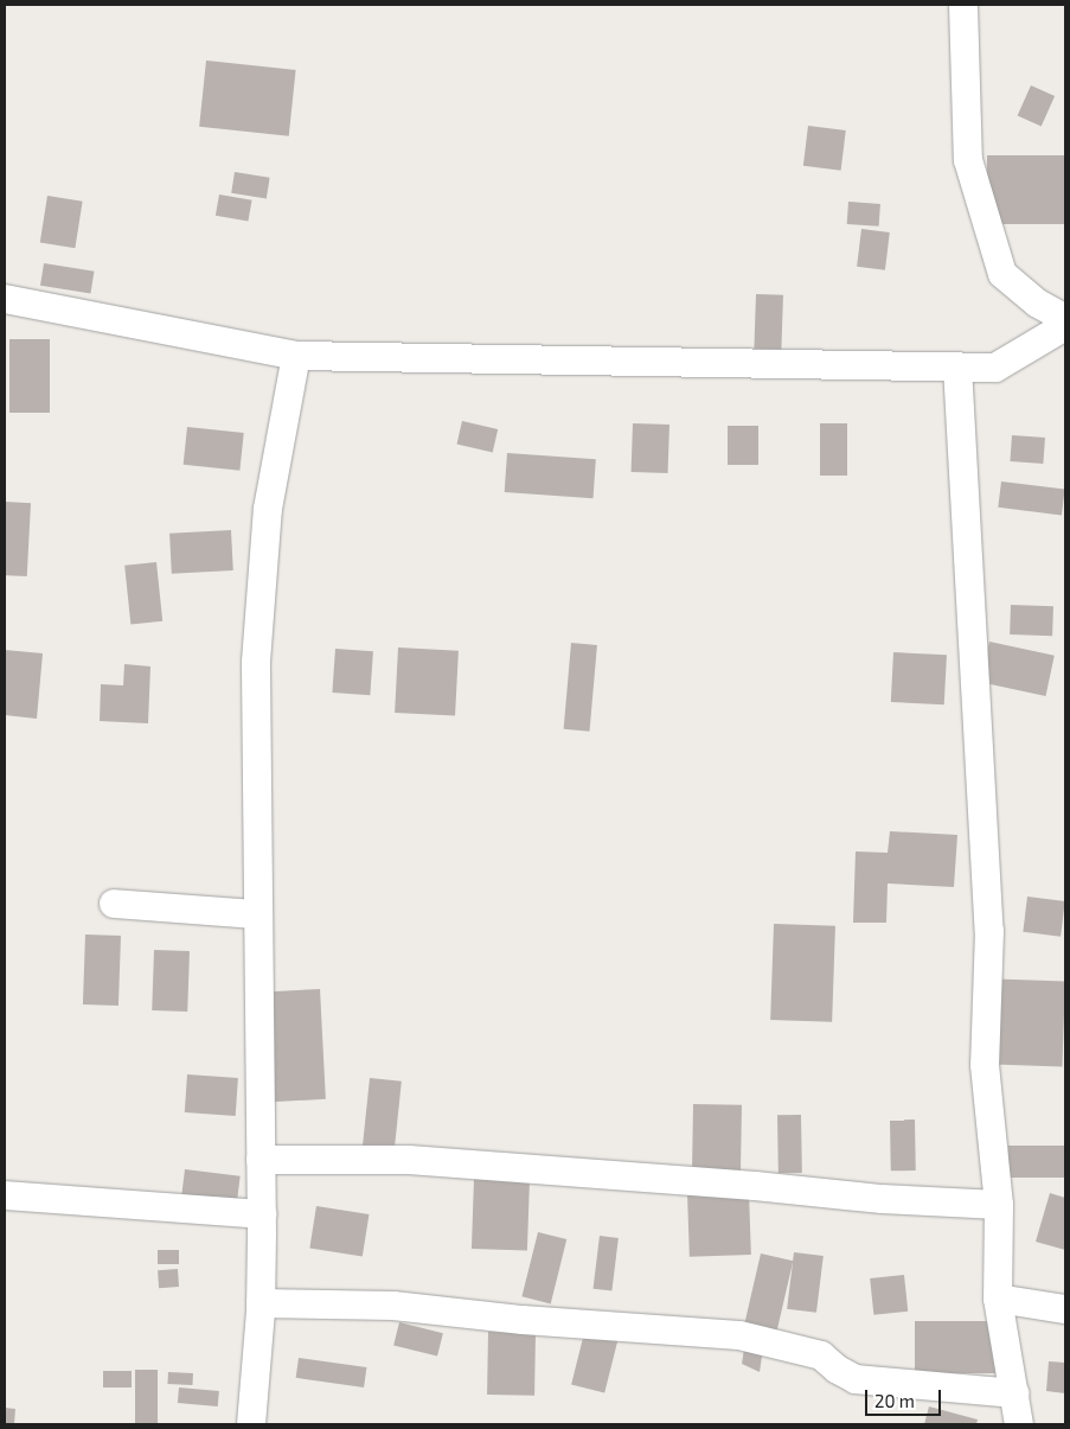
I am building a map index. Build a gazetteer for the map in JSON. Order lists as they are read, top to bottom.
{
  "scale_bar": "20 m"
}
